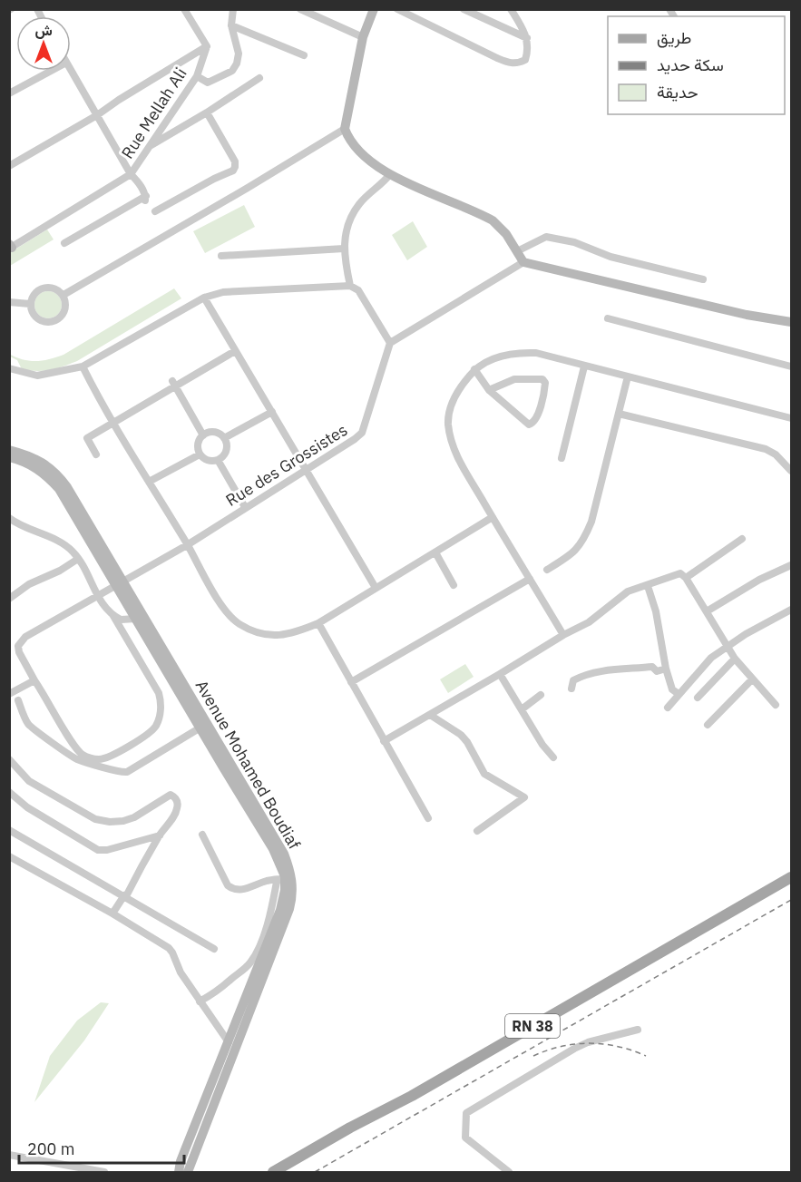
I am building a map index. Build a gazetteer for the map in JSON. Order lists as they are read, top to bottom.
{
  "streets": {
    "main road": ["Avenue Mohamed Boudiaf", "RN 38"],
    "street": ["Rue Mellah Ali", "Rue des Grossistes"]
  },
  "crossings": [
    ["Rue des Grossistes", "Avenue Mohamed Boudiaf"]
  ],
  "legend": ["طريق", "سكة حديد", "حديقة"],
  "scale_bar": "200 m",
  "north": "top"
}
